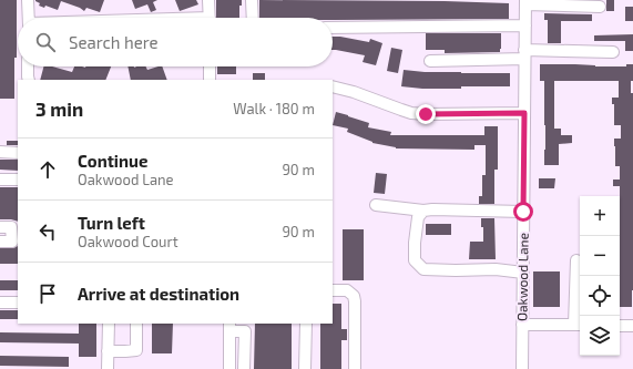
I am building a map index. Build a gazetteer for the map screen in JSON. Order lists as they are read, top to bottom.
{
  "streets": {
    "street": ["Oakwood Lane"]
  },
  "page": {
    "search": "Search here",
    "heading": ["3 min", "Walk · 180 m"],
    "list": [
      ["Continue", "Oakwood Lane", "90 m"],
      ["Turn left", "Oakwood Court", "90 m"],
      "Arrive at destination"
    ],
    "map_buttons": ["+", "−"]
  }
}
